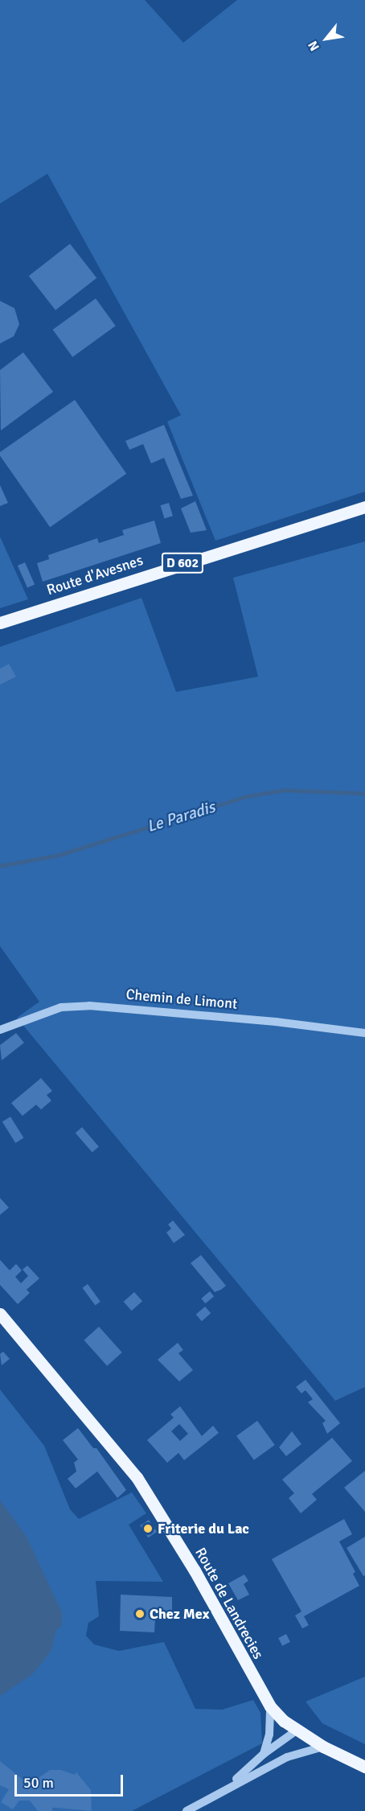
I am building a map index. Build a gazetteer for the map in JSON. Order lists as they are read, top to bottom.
{
  "streets": {
    "main road": ["D 602", "Route d'Avesnes", "Route de Landrecies"],
    "street": ["Chemin de Limont"]
  },
  "water": ["Le Paradis"],
  "places": ["Friterie du Lac", "Chez Mex"],
  "scale_bar": "50 m",
  "north": "bottom left"
}
